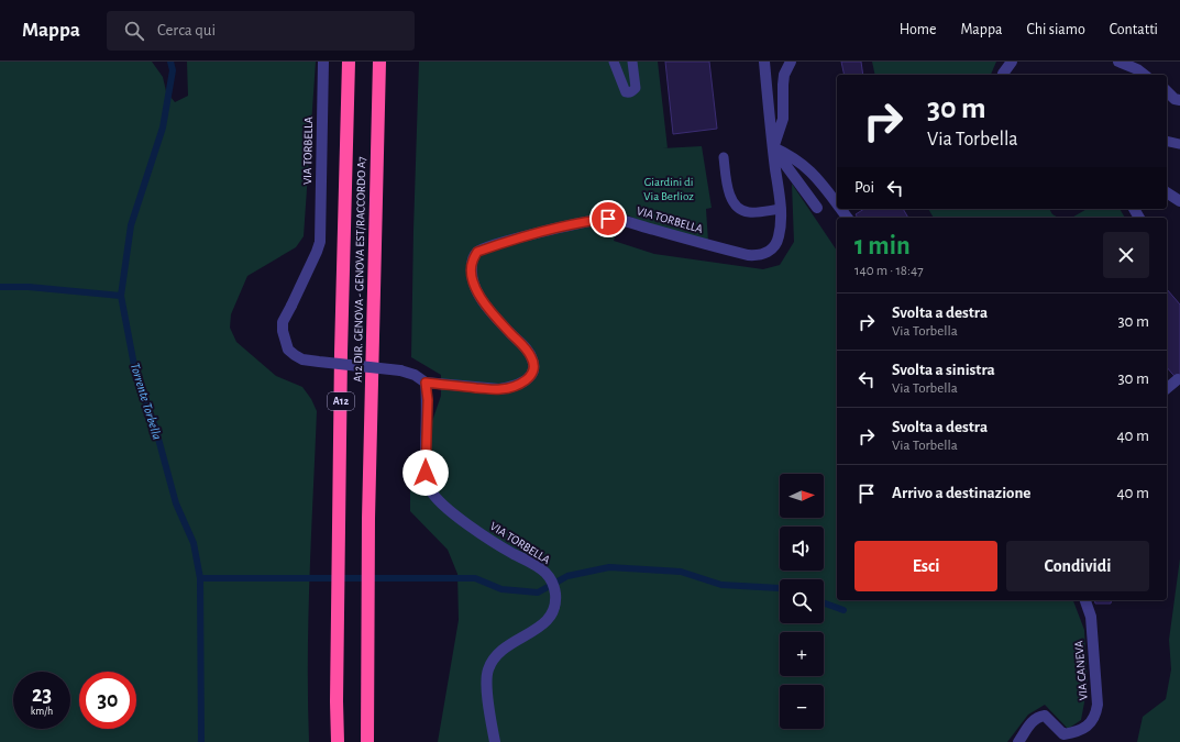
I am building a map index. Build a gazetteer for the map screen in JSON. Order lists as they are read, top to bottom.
{
  "streets": {
    "highway": ["A12 DIR. GENOVA - GENOVA EST/RACCORDO A7", "A12"],
    "street": ["VIA TORBELLA", "VIA CANEVA"]
  },
  "water": ["Torrente Torbella"],
  "parks": ["Giardini di Via Berlioz"],
  "north": "right",
  "page": {
    "header": "Mappa",
    "search": "Cerca qui",
    "nav": [
      "Home",
      "Mappa",
      "Chi siamo",
      "Contatti"
    ],
    "turn": ["30 m", "Via Torbella"],
    "then": "Poi",
    "heading": ["1 min", "140 m · 18:47"],
    "list": [
      {
        "name": "Svolta a destra",
        "note": "Via Torbella",
        "value": "30 m"
      },
      {
        "name": "Svolta a sinistra",
        "note": "Via Torbella",
        "value": "30 m"
      },
      {
        "name": "Svolta a destra",
        "note": "Via Torbella",
        "value": "40 m"
      },
      {
        "name": "Arrivo a destinazione",
        "value": "40 m"
      }
    ],
    "map_buttons": ["+", "−"],
    "buttons": ["Esci", "Condividi"],
    "speed": "23 km/h",
    "limit": "30"
  }
}
